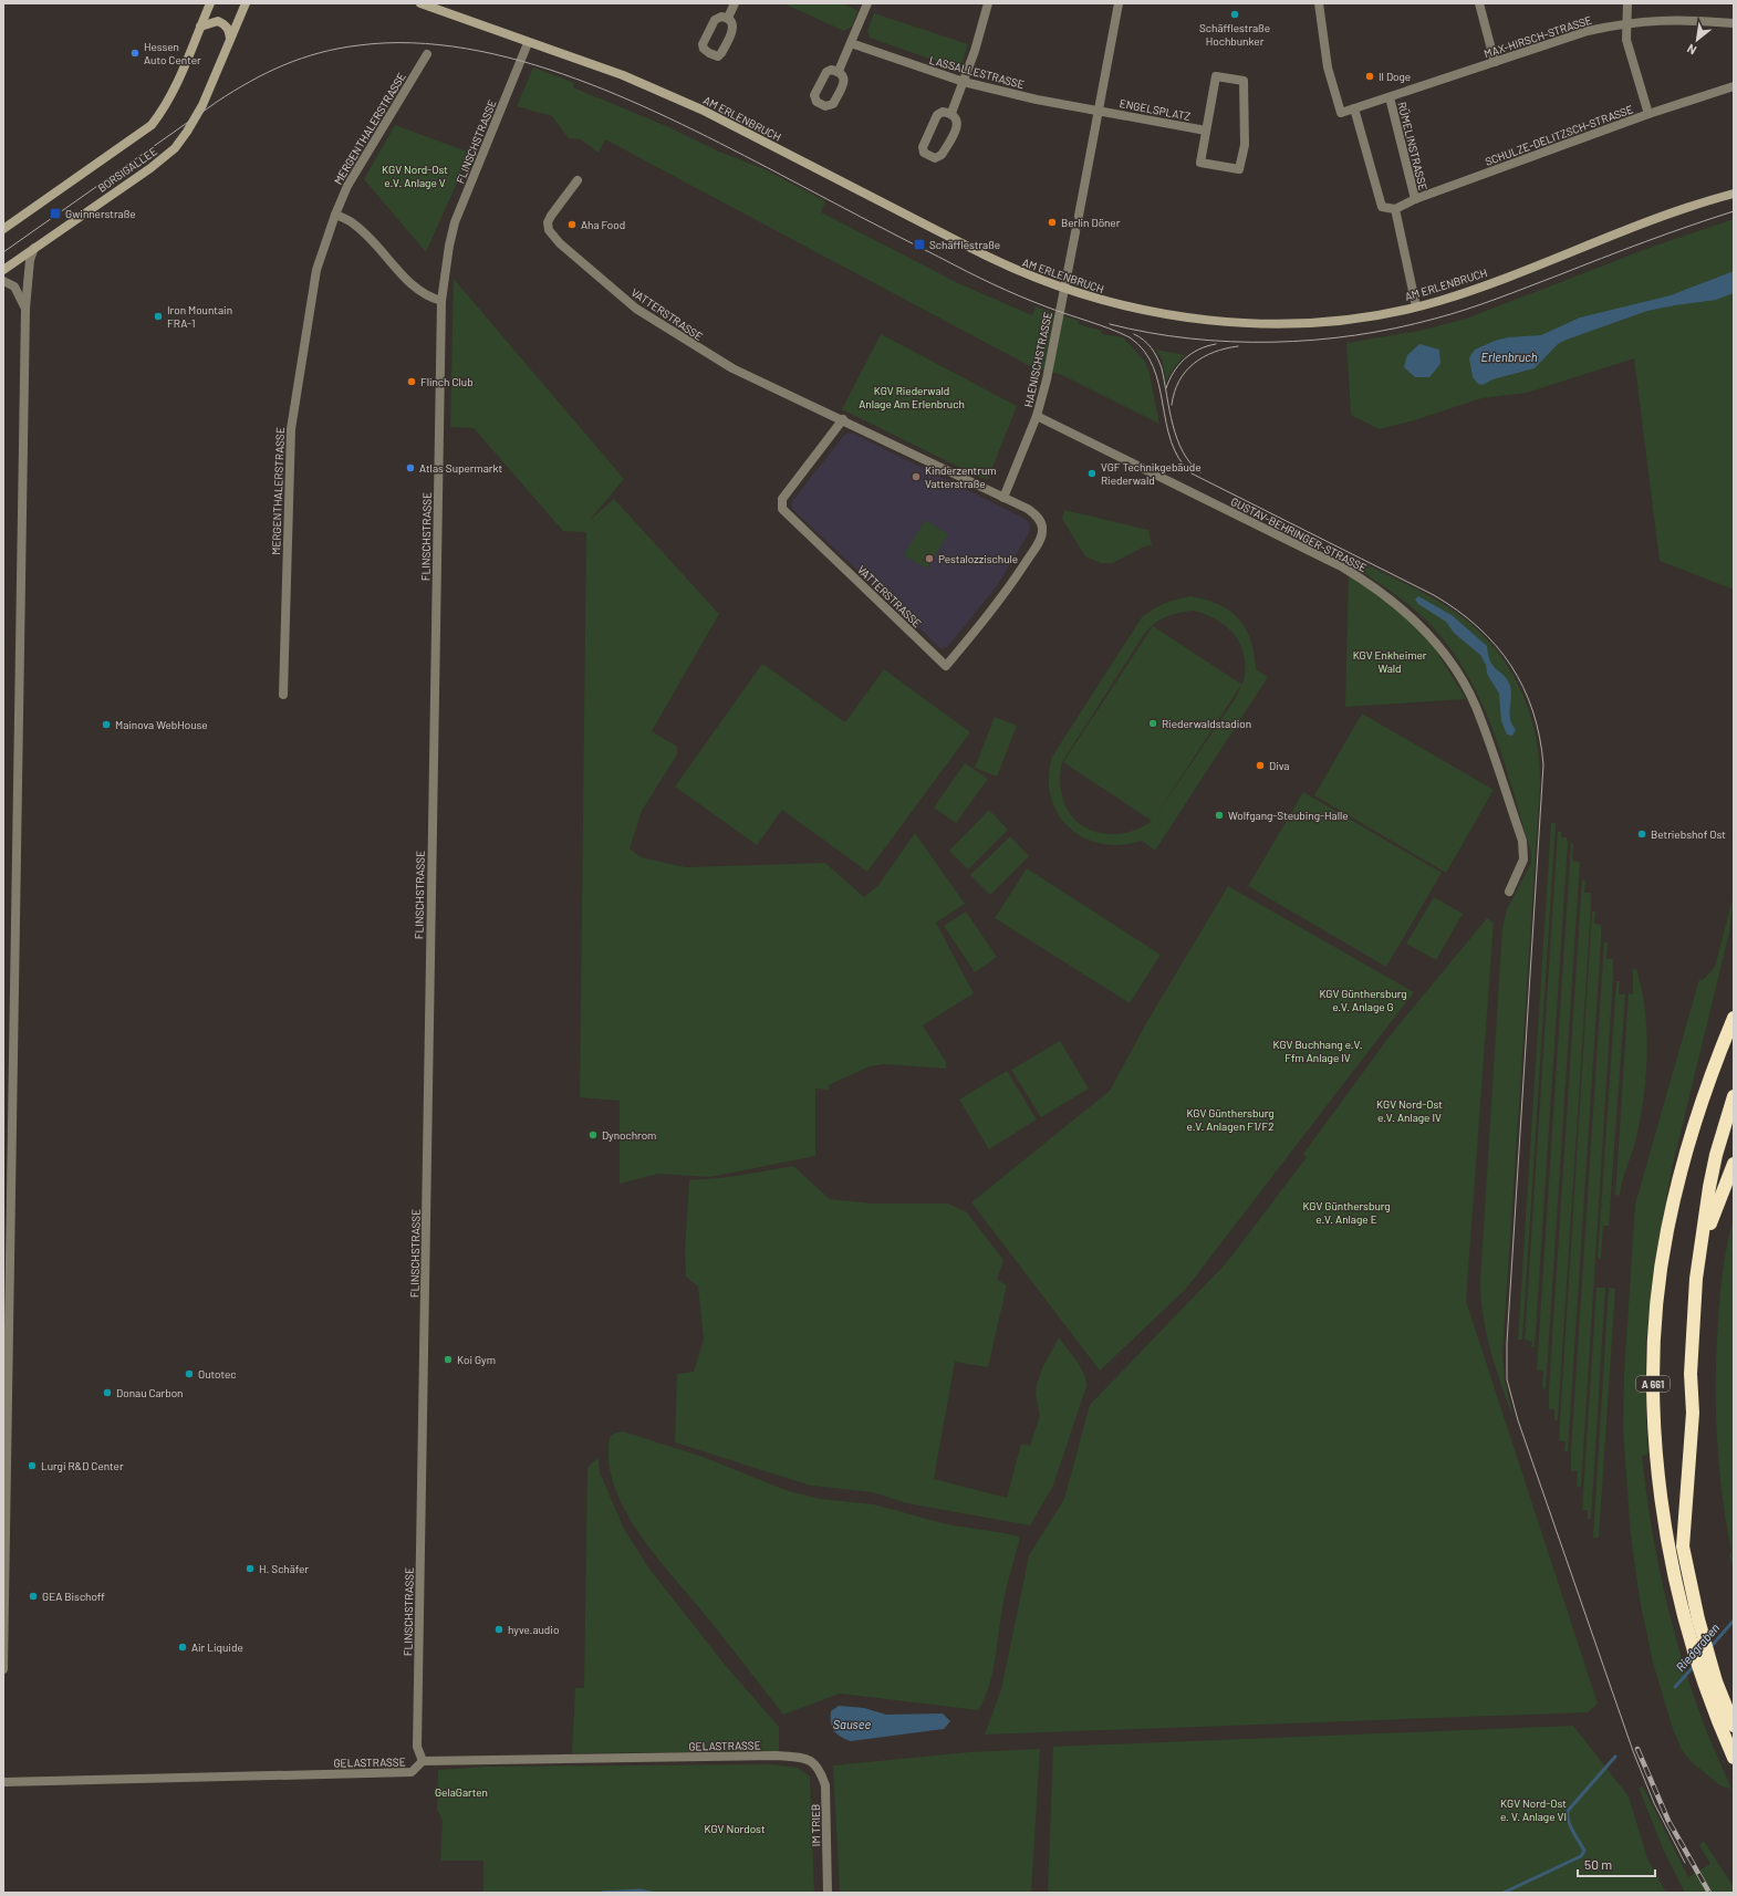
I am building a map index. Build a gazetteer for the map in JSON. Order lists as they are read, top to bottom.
{
  "streets": {
    "highway": ["A 661"],
    "main road": ["AM ERLENBRUCH", "BORSIGALLEE"],
    "street": [
      "MAX-HIRSCH-STRASSE",
      "LASSALLESTRASSE",
      "ENGELSPLATZ",
      "MERGENTHALERSTRASSE",
      "SCHULZE-DELITZSCH-STRASSE",
      "FLINSCHSTRASSE",
      "RÜMELINSTRASSE",
      "VATTERSTRASSE",
      "HAENISCHSTRASSE",
      "GUSTAV-BEHRINGER-STRASSE",
      "GELASTRASSE",
      "IM TRIEB"
    ]
  },
  "crossings": [
    ["MAX-HIRSCH-STRASSE", "RÜMELINSTRASSE"],
    ["LASSALLESTRASSE", "ENGELSPLATZ"],
    ["AM ERLENBRUCH", "FLINSCHSTRASSE"],
    ["AM ERLENBRUCH", "HAENISCHSTRASSE"],
    ["SCHULZE-DELITZSCH-STRASSE", "RÜMELINSTRASSE"],
    ["FLINSCHSTRASSE", "GELASTRASSE"],
    ["VATTERSTRASSE", "HAENISCHSTRASSE"],
    ["HAENISCHSTRASSE", "GUSTAV-BEHRINGER-STRASSE"],
    ["GELASTRASSE", "IM TRIEB"]
  ],
  "water": ["Erlenbruch", "Riedgraben", "Sausee"],
  "parks": [
    "KGV Nord-Ost e.V. Anlage V",
    "KGV Riederwald Anlage Am Erlenbruch",
    "KGV Enkheimer Wald",
    "KGV Günthersburg e.V. Anlage G",
    "KGV Buchhang e.V. Ffm Anlage IV",
    "KGV Nord-Ost e.V. Anlage IV",
    "KGV Günthersburg e.V. Anlagen F1/F2",
    "KGV Günthersburg e.V. Anlage E",
    "GelaGarten",
    "KGV Nord-Ost e. V. Anlage VI",
    "KGV Nordost"
  ],
  "places": {
    "other": [
      "Schäfflestraße Hochbunker",
      "Hessen Auto Center",
      "Il Doge",
      "Berlin Döner",
      "Aha Food",
      "Iron Mountain FRA-1",
      "Flinch Club",
      "Atlas Supermarkt",
      "VGF Technikgebäude Riederwald",
      "Kinderzentrum Vatterstraße",
      "Pestalozzischule",
      "Riederwaldstadion",
      "Mainova WebHouse",
      "Diva",
      "Wolfgang-Steubing-Halle",
      "Betriebshof Ost",
      "Dynochrom",
      "Koi Gym",
      "Outotec",
      "Donau Carbon",
      "Lurgi R&D Center",
      "H. Schäfer",
      "GEA Bischoff",
      "hyve.audio",
      "Air Liquide"
    ],
    "transit": ["Gwinnerstraße", "Schäfflestraße"]
  },
  "scale_bar": "50 m",
  "north": "bottom left"
}
